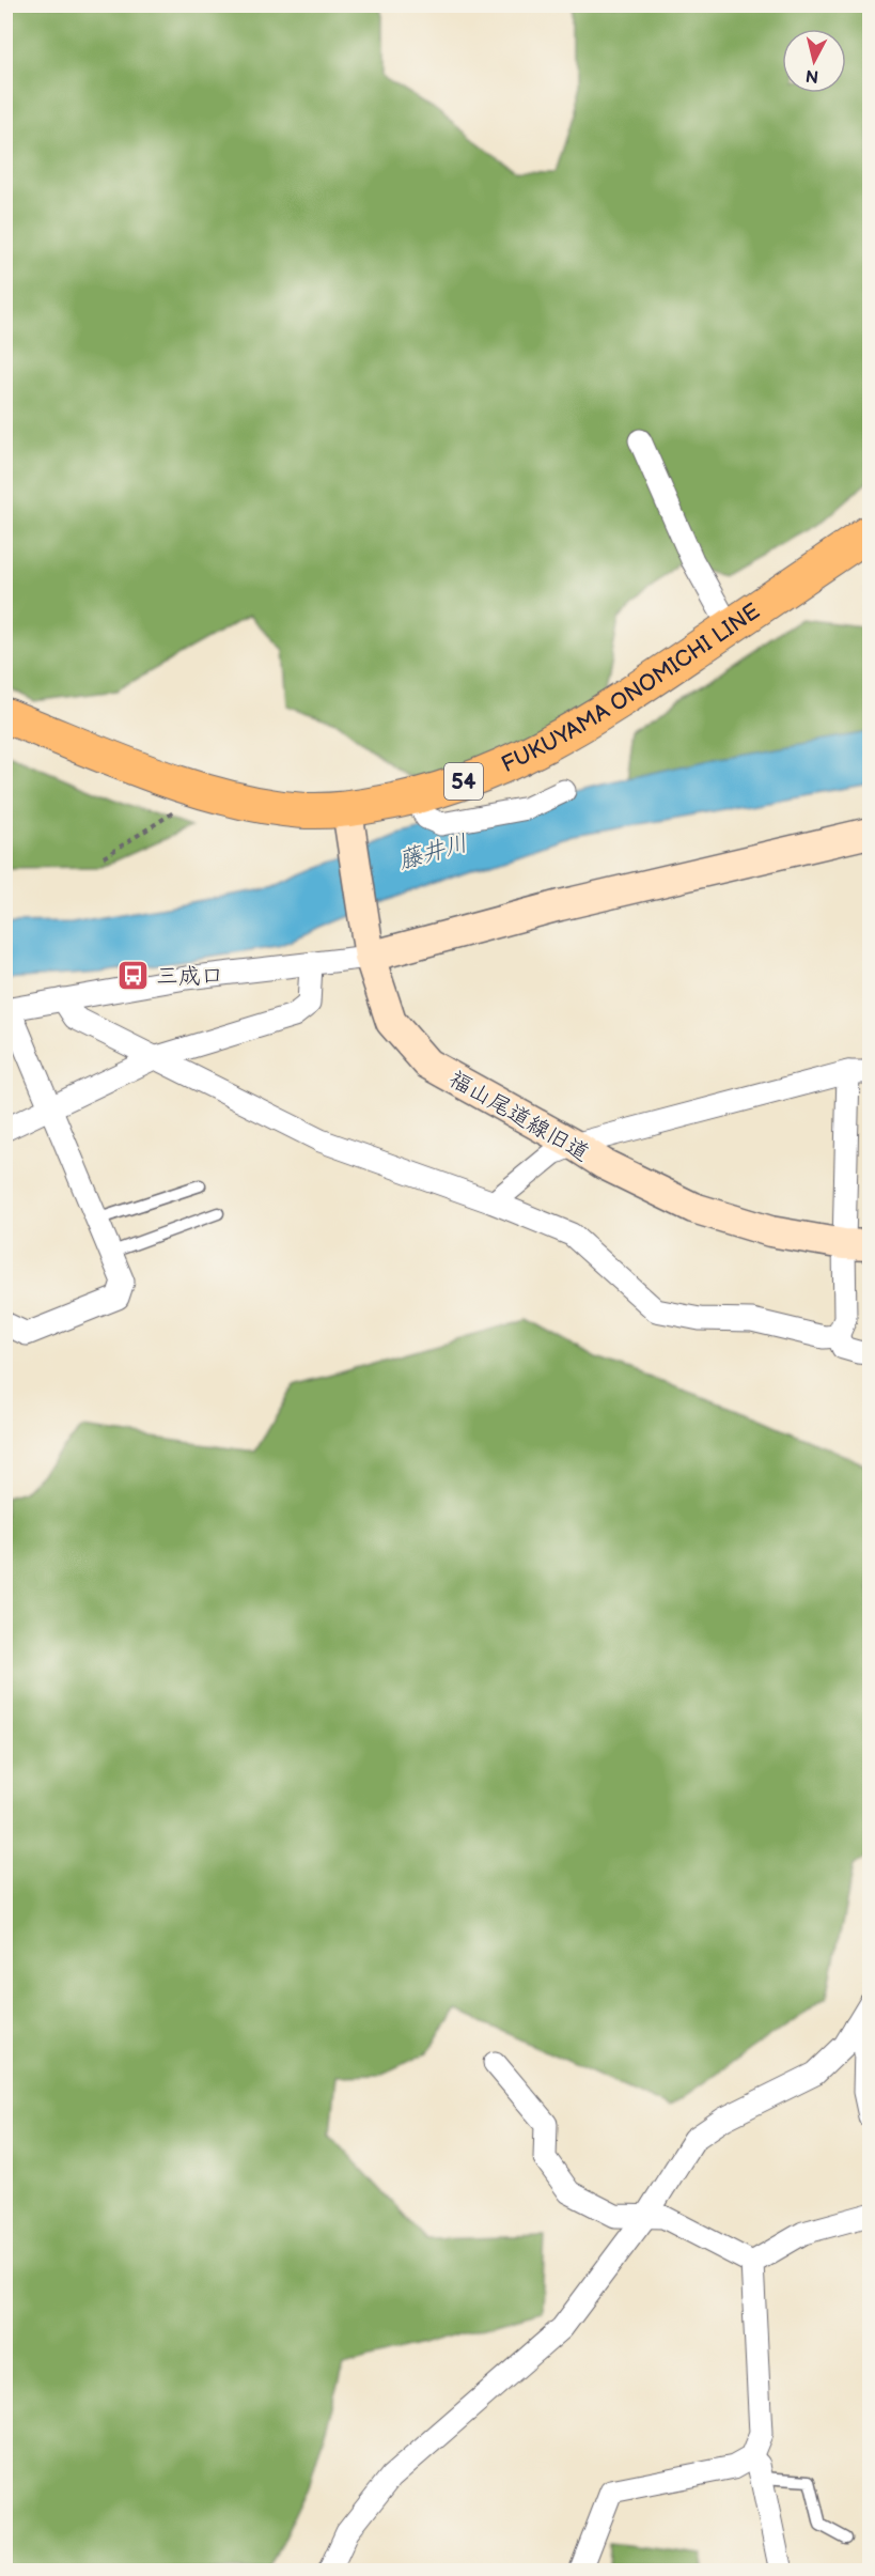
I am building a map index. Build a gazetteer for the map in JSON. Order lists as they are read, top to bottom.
{
  "streets": {
    "main road": ["FUKUYAMA ONOMICHI LINE", "54"],
    "street": ["福山尾道線旧道"]
  },
  "crossings": [
    ["FUKUYAMA ONOMICHI LINE", "福山尾道線旧道"]
  ],
  "water": ["藤井川"],
  "places": {
    "bus stop": ["三成口"]
  },
  "north": "bottom"
}
